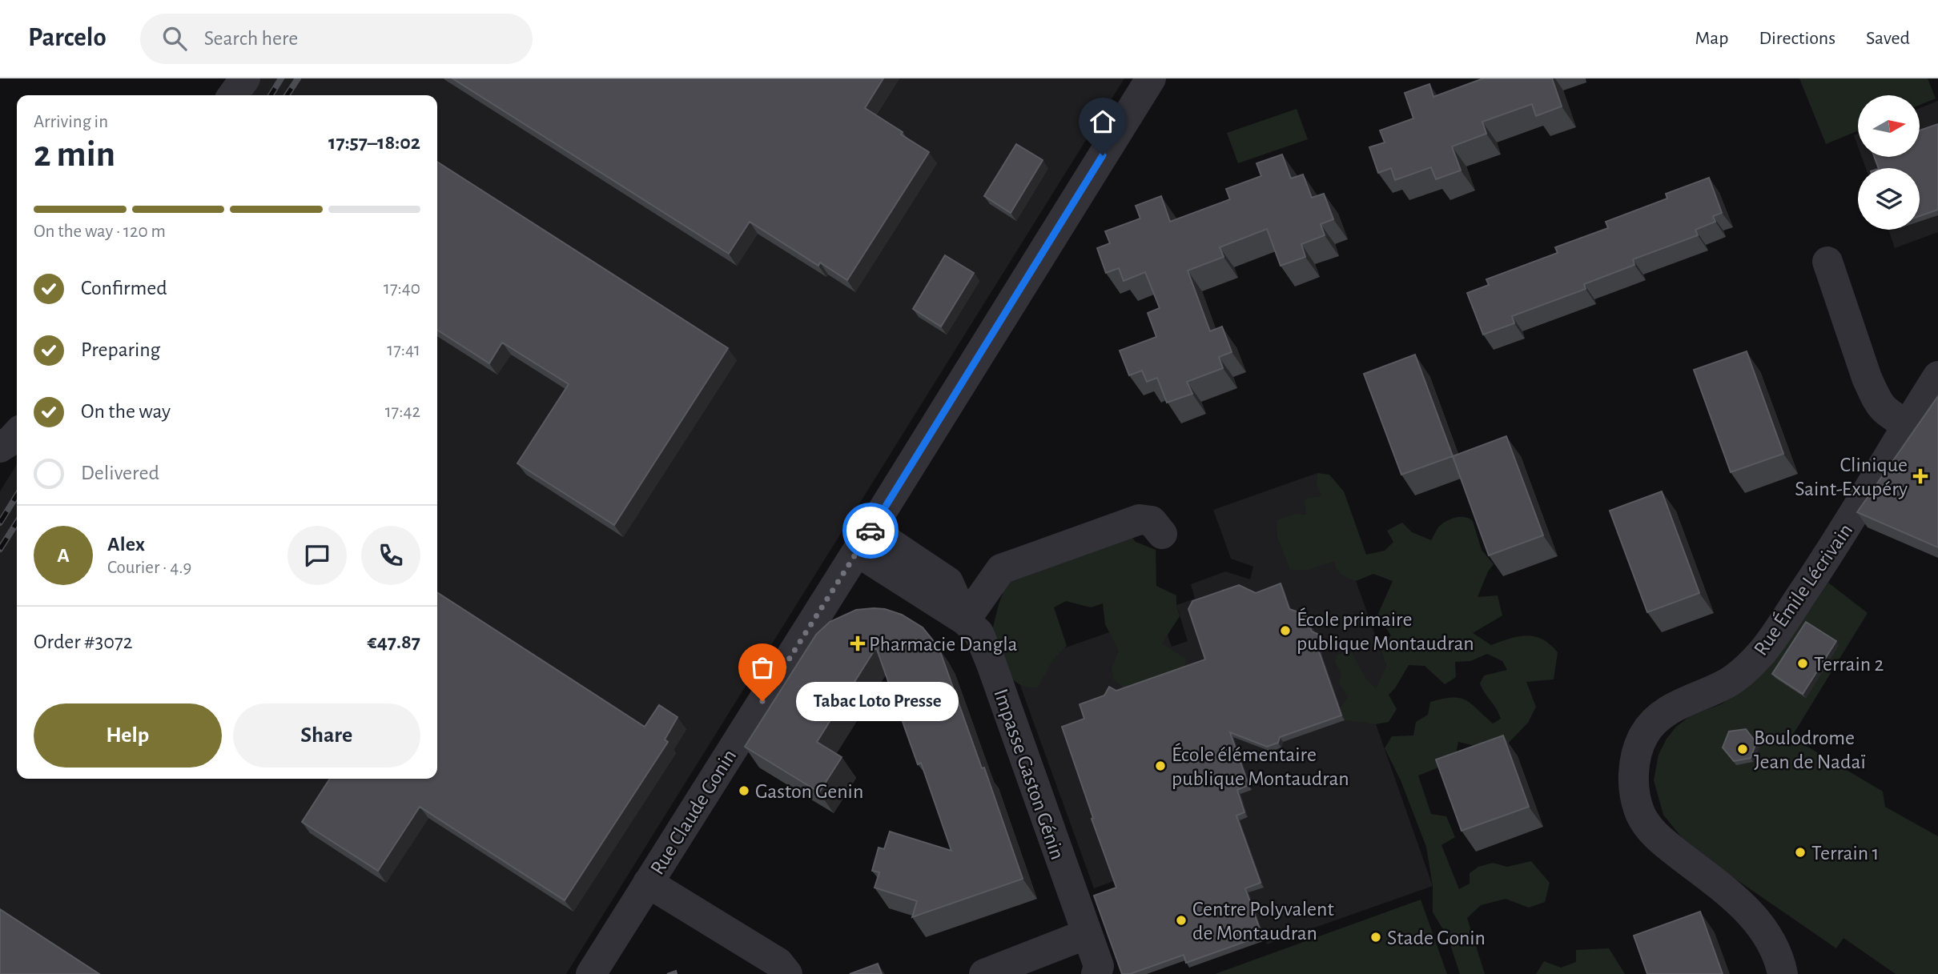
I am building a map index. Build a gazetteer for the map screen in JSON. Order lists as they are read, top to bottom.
{
  "streets": {
    "street": ["Rue Émile Lécrivain", "Impasse Gaston Génin", "Rue Claude Gonin"]
  },
  "crossings": [
    ["Impasse Gaston Génin", "Rue Claude Gonin"]
  ],
  "places": {
    "health": ["Clinique Saint-Exupéry", "Pharmacie Dangla"],
    "other": [
      "École primaire publique Montaudran",
      "Terrain 2",
      "Tabac Loto Presse",
      "Boulodrome Jean de Nadaï",
      "École élémentaire publique Montaudran",
      "Gaston Genin",
      "Terrain 1",
      "Centre Polyvalent de Montaudran",
      "Stade Gonin"
    ]
  },
  "north": "right",
  "page": {
    "header": "Parcelo",
    "search": "Search here",
    "nav": ["Map", "Directions", "Saved"],
    "heading": ["2 min", "Arriving in", "17:57–18:02"],
    "panel": [
      "Alex",
      "Courier · 4.9",
      "Order #3072",
      "€47.87"
    ],
    "bar": "On the way · 120 m",
    "list": [
      ["Confirmed", "17:40"],
      ["Preparing", "17:41"],
      ["On the way", "17:42"],
      "Delivered"
    ],
    "round": "A",
    "bubble": "Tabac Loto Presse",
    "buttons": ["Help", "Share"]
  }
}
